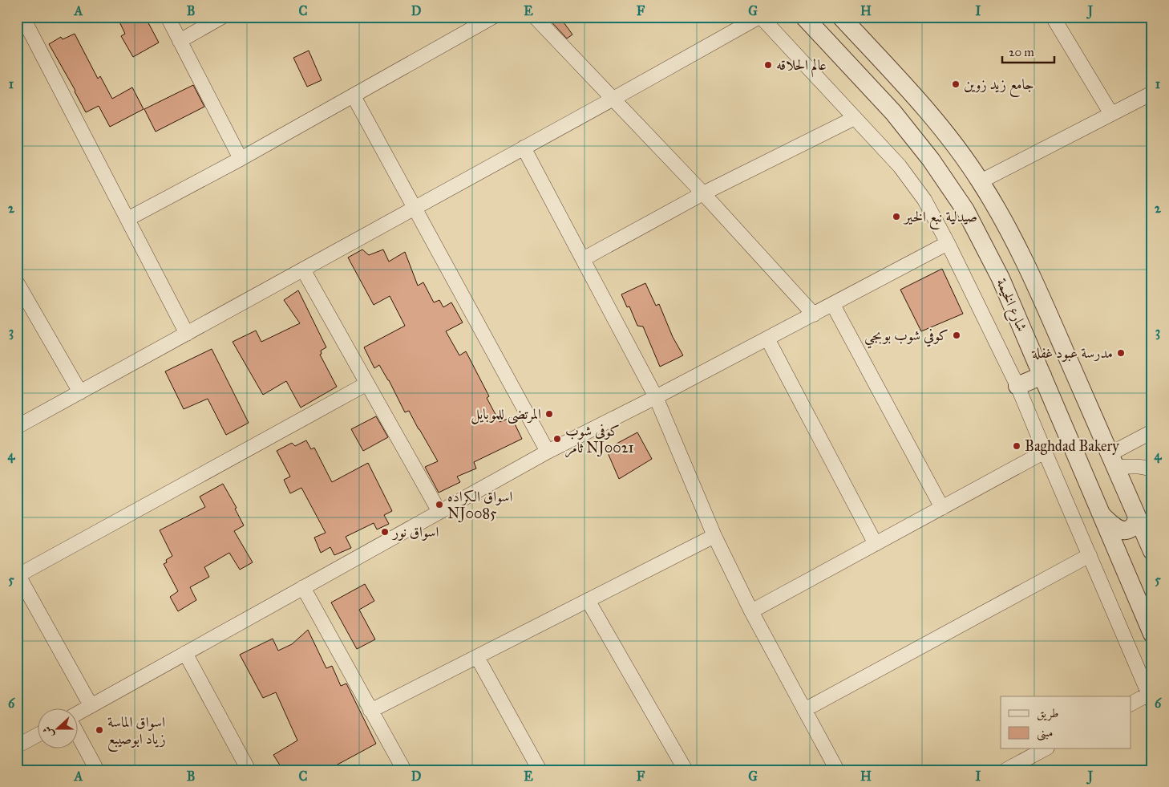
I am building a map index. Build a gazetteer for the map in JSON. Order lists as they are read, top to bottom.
{
  "streets": {
    "street": ["شارع الخيمة"]
  },
  "places": [
    "عالم الحلاقه",
    "جامع زيد زوين",
    "صيدلية نبع الخير",
    "كوفي شوب بوبجي",
    "مدرسة عبود غفلة",
    "المرتضى للموبايل",
    "كوفي شوب ثامر NJ0021",
    "Baghdad Bakery",
    "اسواق الكراده NJ0085",
    "اسواق نور",
    "اسواق الماسة زياد ابوصيبع"
  ],
  "legend": ["طريق", "مبنى"],
  "scale_bar": "20 m",
  "north": "left",
  "grid": {
    "columns": [
      "A",
      "B",
      "C",
      "D",
      "E",
      "F",
      "G",
      "H",
      "I",
      "J"
    ],
    "rows": [
      "1",
      "2",
      "3",
      "4",
      "5",
      "6"
    ]
  }
}
